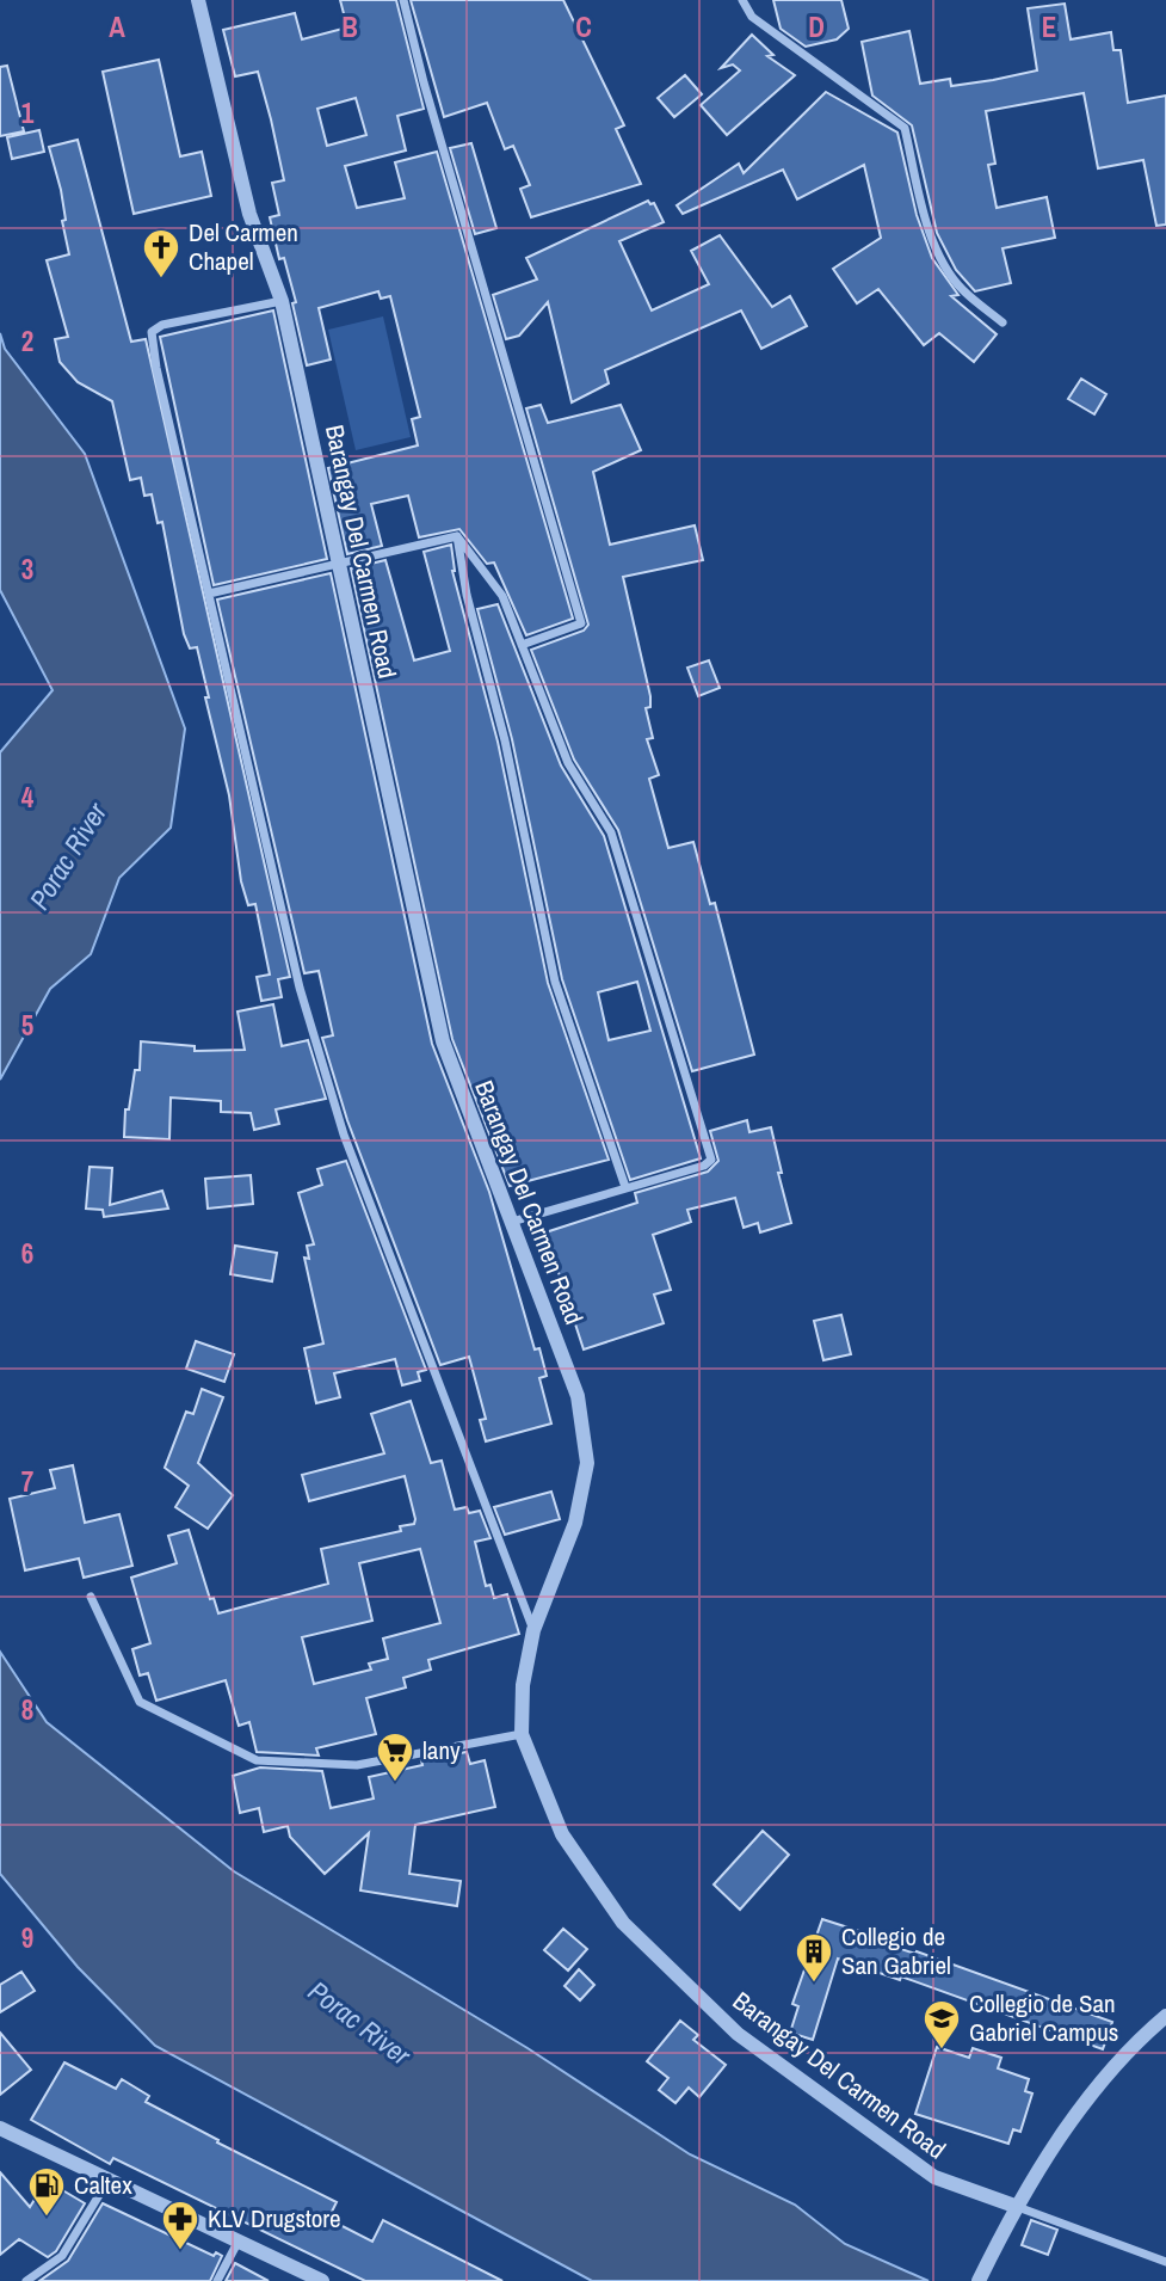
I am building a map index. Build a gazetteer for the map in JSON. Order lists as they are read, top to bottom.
{
  "streets": {
    "street": ["Barangay Del Carmen Road"]
  },
  "water": ["Porac River"],
  "places": {
    "church": ["Del Carmen Chapel"],
    "supermarket": ["lany"],
    "building": ["Collegio de San Gabriel"],
    "school or university": ["Collegio de San Gabriel Campus"],
    "fuel station": ["Caltex"],
    "pharmacy": ["KLV Drugstore"]
  },
  "grid": {
    "columns": [
      "A",
      "B",
      "C",
      "D",
      "E"
    ],
    "rows": [
      "1",
      "2",
      "3",
      "4",
      "5",
      "6",
      "7",
      "8",
      "9"
    ]
  }
}
